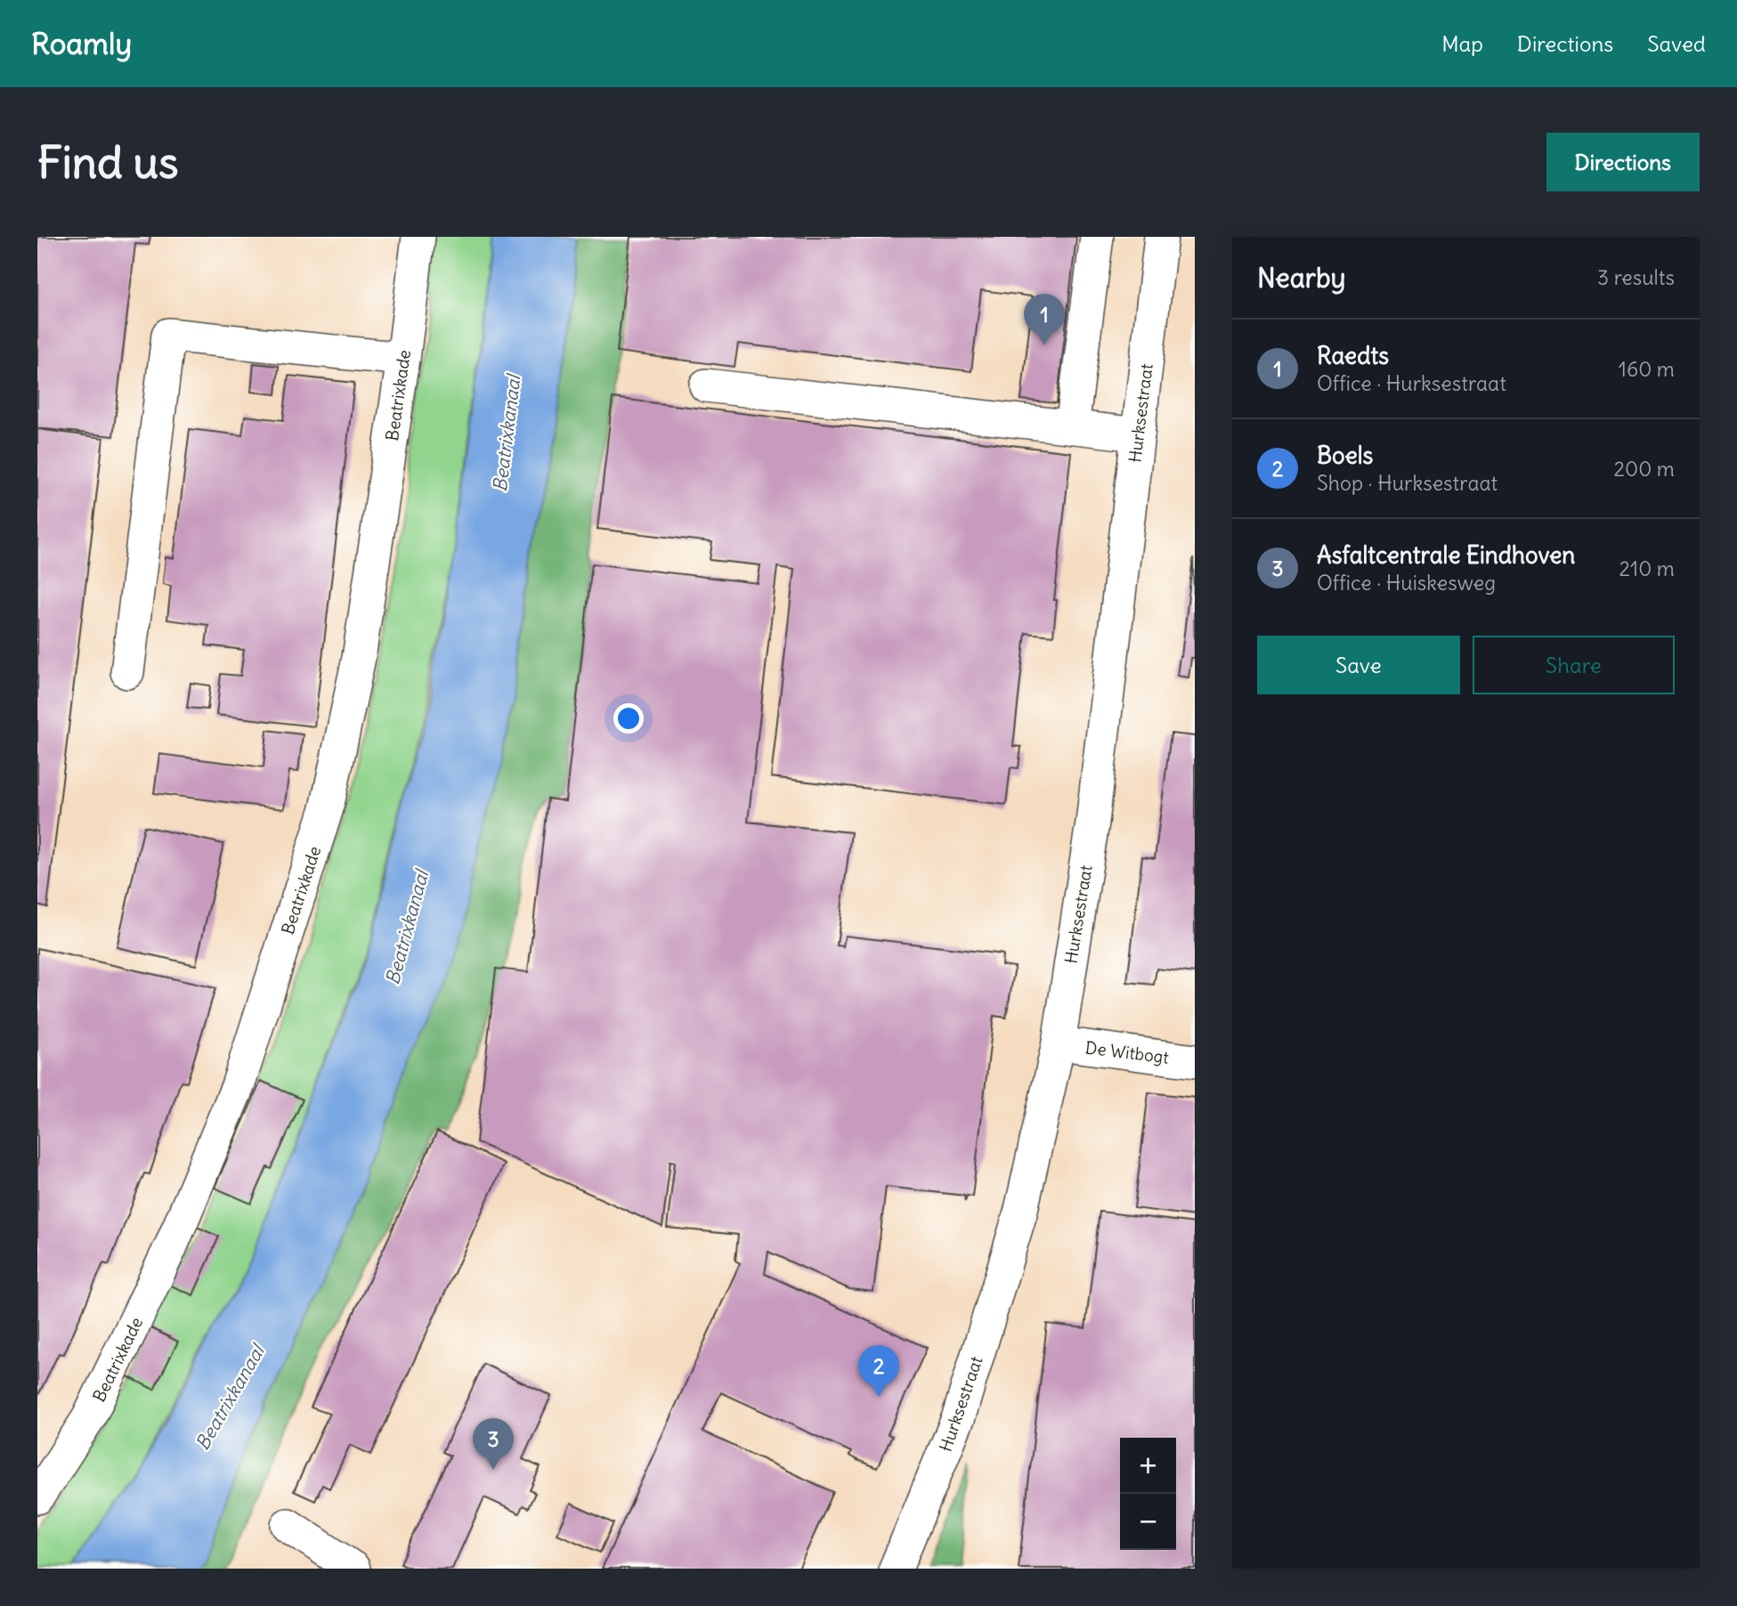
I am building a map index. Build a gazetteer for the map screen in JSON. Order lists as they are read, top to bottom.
{
  "streets": {
    "street": ["Beatrixkade", "Hurksestraat", "De Witbogt"]
  },
  "crossings": [
    ["Hurksestraat", "De Witbogt"]
  ],
  "water": ["Beatrixkanaal"],
  "page": {
    "header": "Roamly",
    "nav": ["Map", "Directions", "Saved"],
    "buttons": [
      "Directions",
      ["Save", "Share"]
    ],
    "title": "Find us",
    "heading": ["Nearby", "3 results"],
    "pins": ["1", "2", "3"],
    "list": [
      {
        "mark": "1",
        "name": "Raedts",
        "note": "Office · Hurksestraat",
        "value": "160 m"
      },
      {
        "mark": "2",
        "name": "Boels",
        "note": "Shop · Hurksestraat",
        "value": "200 m"
      },
      {
        "mark": "3",
        "name": "Asfaltcentrale Eindhoven",
        "note": "Office · Huiskesweg",
        "value": "210 m"
      }
    ],
    "map_buttons": ["+", "−"]
  }
}
